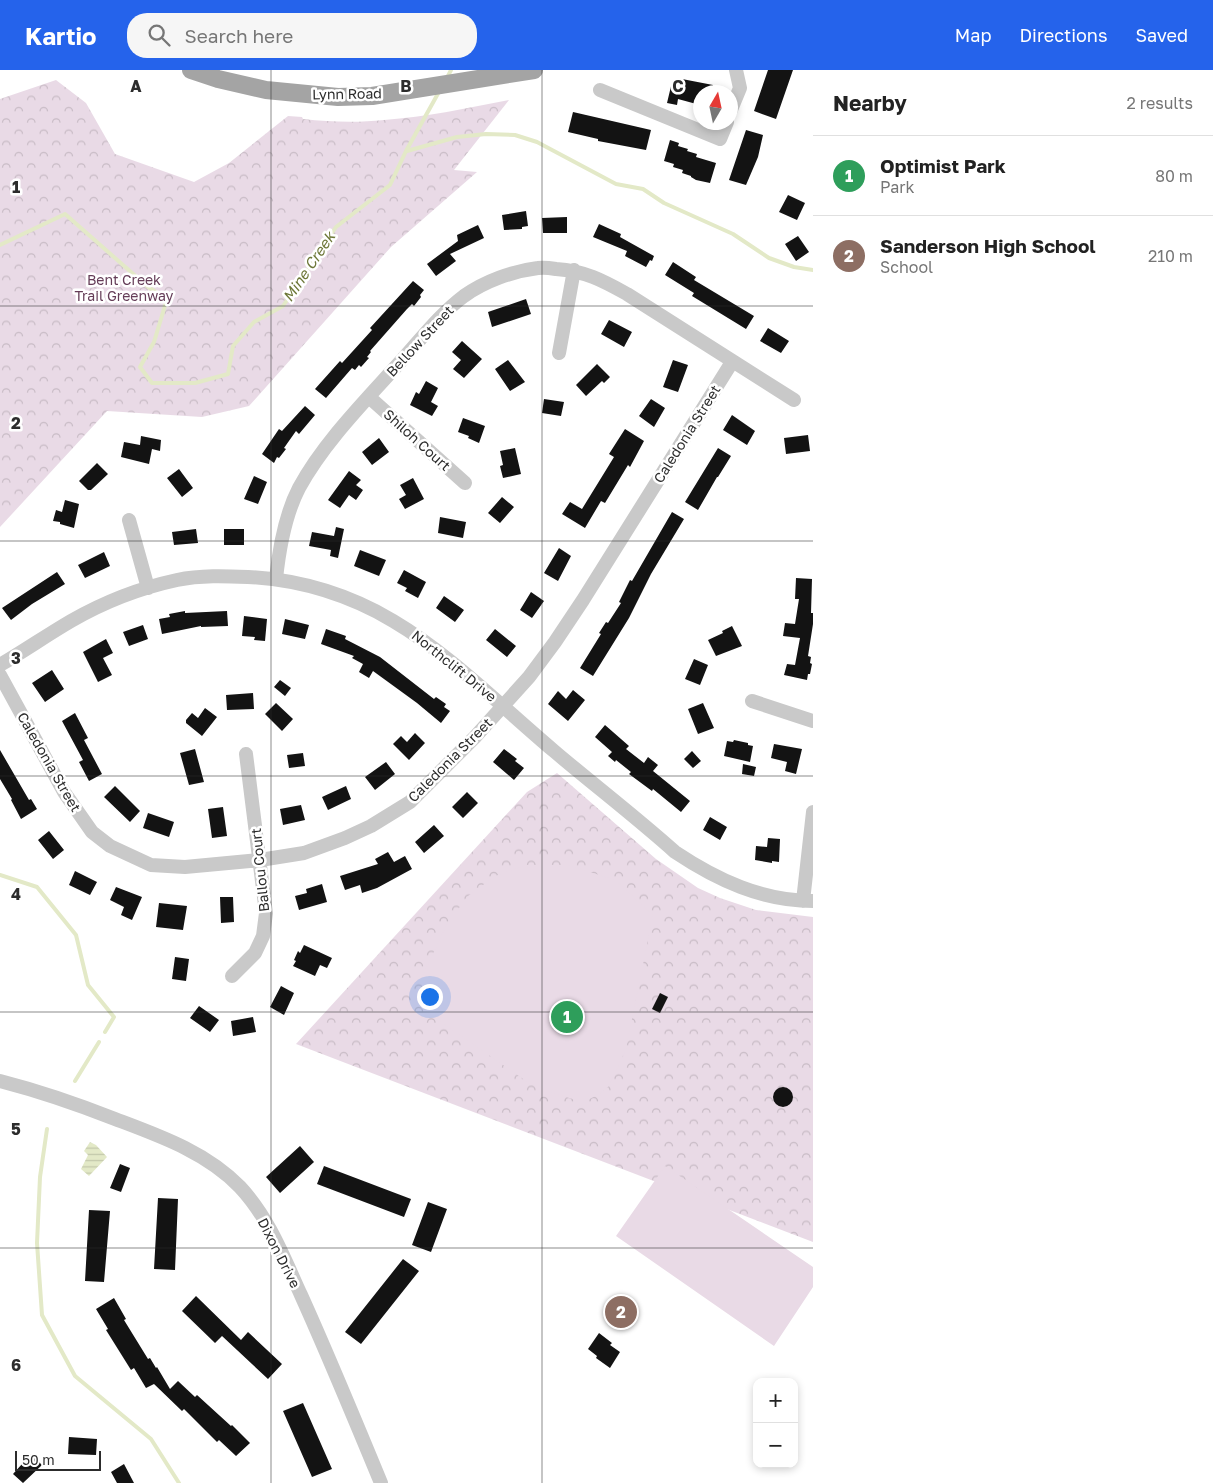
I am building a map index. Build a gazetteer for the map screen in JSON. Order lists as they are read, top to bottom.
{
  "streets": {
    "main road": ["Lynn Road"],
    "street": [
      "Bellow Street",
      "Caledonia Street",
      "Shiloh Court",
      "Northclift Drive",
      "Ballou Court",
      "Dixon Drive"
    ]
  },
  "crossings": [
    ["Bellow Street", "Caledonia Street"],
    ["Bellow Street", "Shiloh Court"],
    ["Bellow Street", "Northclift Drive"],
    ["Caledonia Street", "Northclift Drive"],
    ["Caledonia Street", "Ballou Court"]
  ],
  "water": ["Mine Creek"],
  "parks": ["Bent Creek Trail Greenway"],
  "scale_bar": "50 m",
  "north": "top",
  "page": {
    "header": "Kartio",
    "search": "Search here",
    "nav": ["Map", "Directions", "Saved"],
    "heading": ["Nearby", "2 results"],
    "list": [
      {
        "mark": "1",
        "name": "Optimist Park",
        "note": "Park",
        "value": "80 m"
      },
      {
        "mark": "2",
        "name": "Sanderson High School",
        "note": "School",
        "value": "210 m"
      }
    ],
    "pins": ["1", "2"],
    "map_buttons": ["+", "−"],
    "scale": "50 m"
  },
  "grid": {
    "columns": ["A", "B", "C"],
    "rows": [
      "1",
      "2",
      "3",
      "4",
      "5",
      "6"
    ]
  }
}
